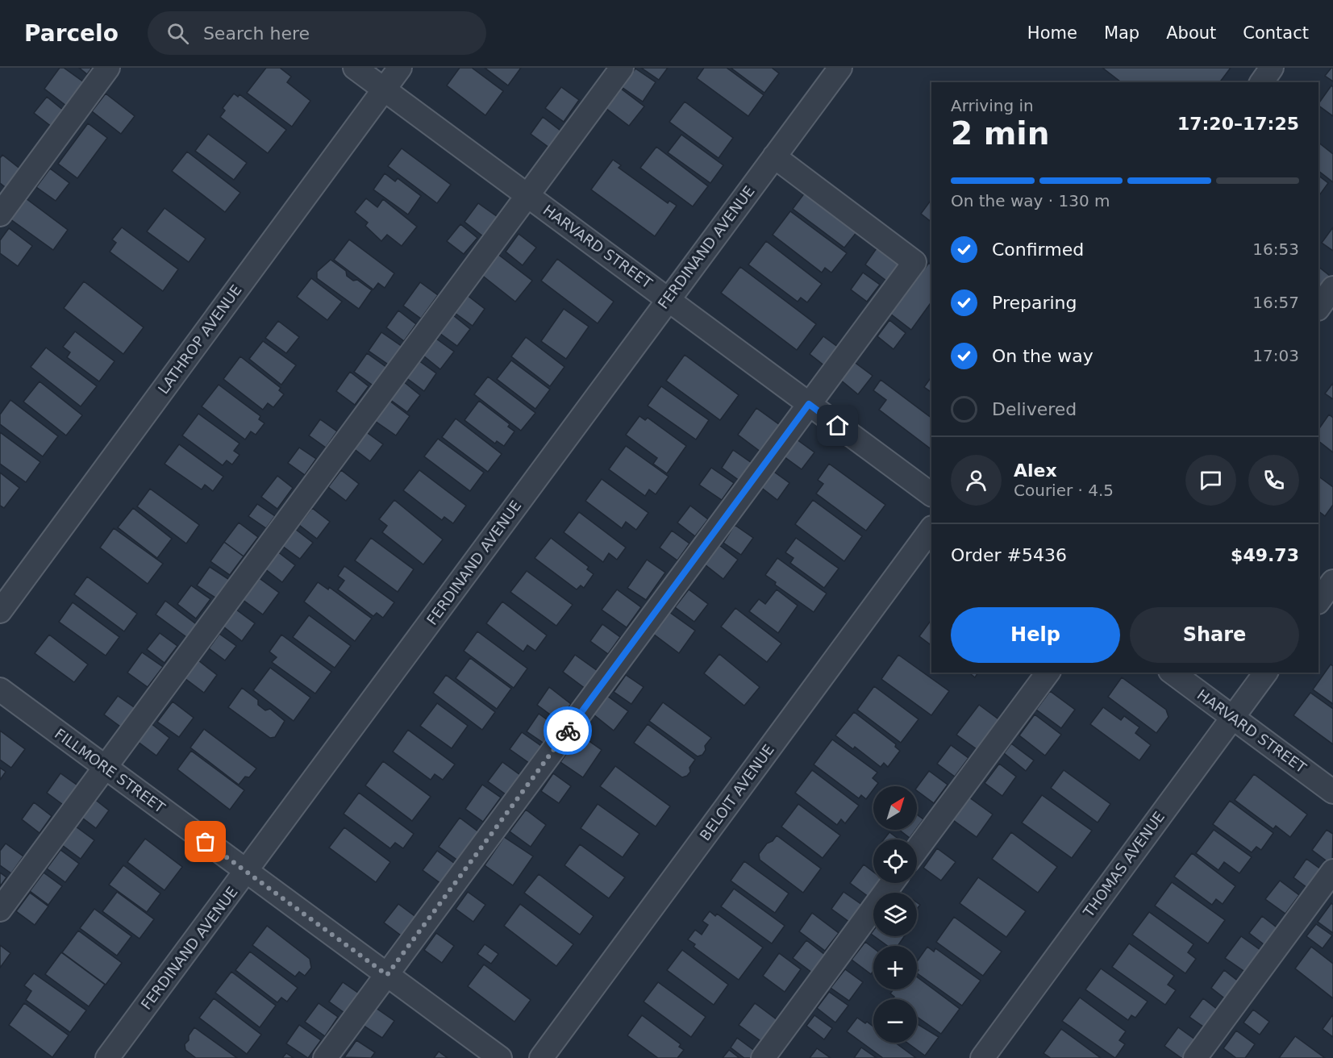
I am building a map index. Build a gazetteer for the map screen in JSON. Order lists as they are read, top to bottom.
{
  "streets": {
    "street": [
      "HARVARD STREET",
      "FERDINAND AVENUE",
      "LATHROP AVENUE",
      "FILLMORE STREET",
      "BELOIT AVENUE",
      "THOMAS AVENUE"
    ]
  },
  "crossings": [
    ["HARVARD STREET", "FERDINAND AVENUE"],
    ["HARVARD STREET", "LATHROP AVENUE"],
    ["HARVARD STREET", "THOMAS AVENUE"],
    ["FERDINAND AVENUE", "FILLMORE STREET"]
  ],
  "north": "top right",
  "page": {
    "header": "Parcelo",
    "search": "Search here",
    "nav": [
      "Home",
      "Map",
      "About",
      "Contact"
    ],
    "heading": ["2 min", "Arriving in", "17:20–17:25"],
    "panel": [
      "Alex",
      "Courier · 4.5",
      "Order #5436",
      "$49.73"
    ],
    "bar": "On the way · 130 m",
    "list": [
      ["Confirmed", "16:53"],
      ["Preparing", "16:57"],
      ["On the way", "17:03"],
      "Delivered"
    ],
    "buttons": ["Help", "Share"],
    "map_buttons": ["+", "−"]
  }
}
